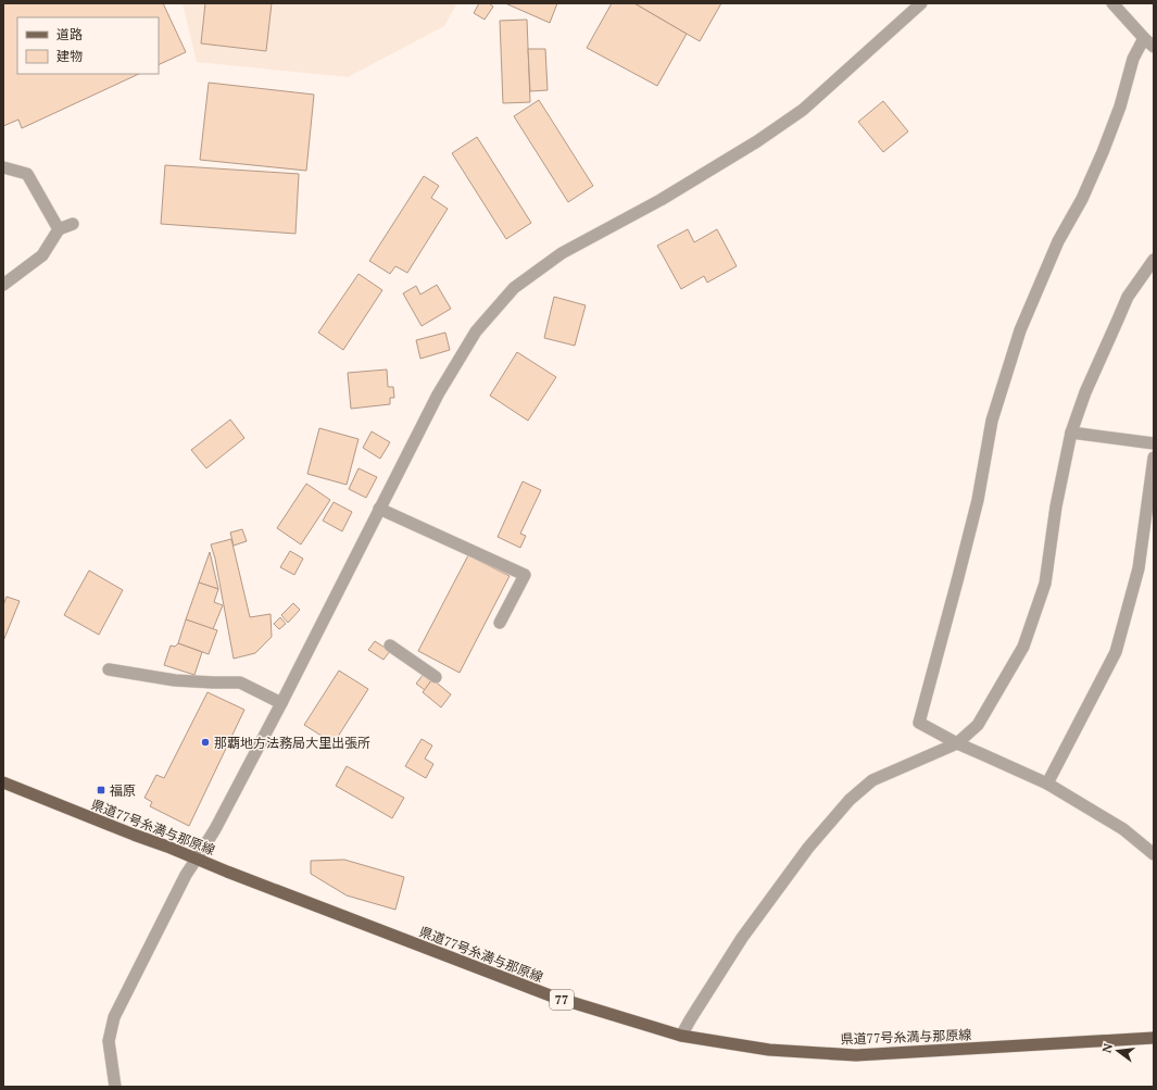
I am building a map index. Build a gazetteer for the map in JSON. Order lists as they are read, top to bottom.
{
  "streets": {
    "main road": ["県道77号糸満与那原線", "77"]
  },
  "places": {
    "other": ["那覇地方法務局大里出張所"],
    "transit": ["福原"]
  },
  "legend": ["道路", "建物"],
  "north": "left"
}
